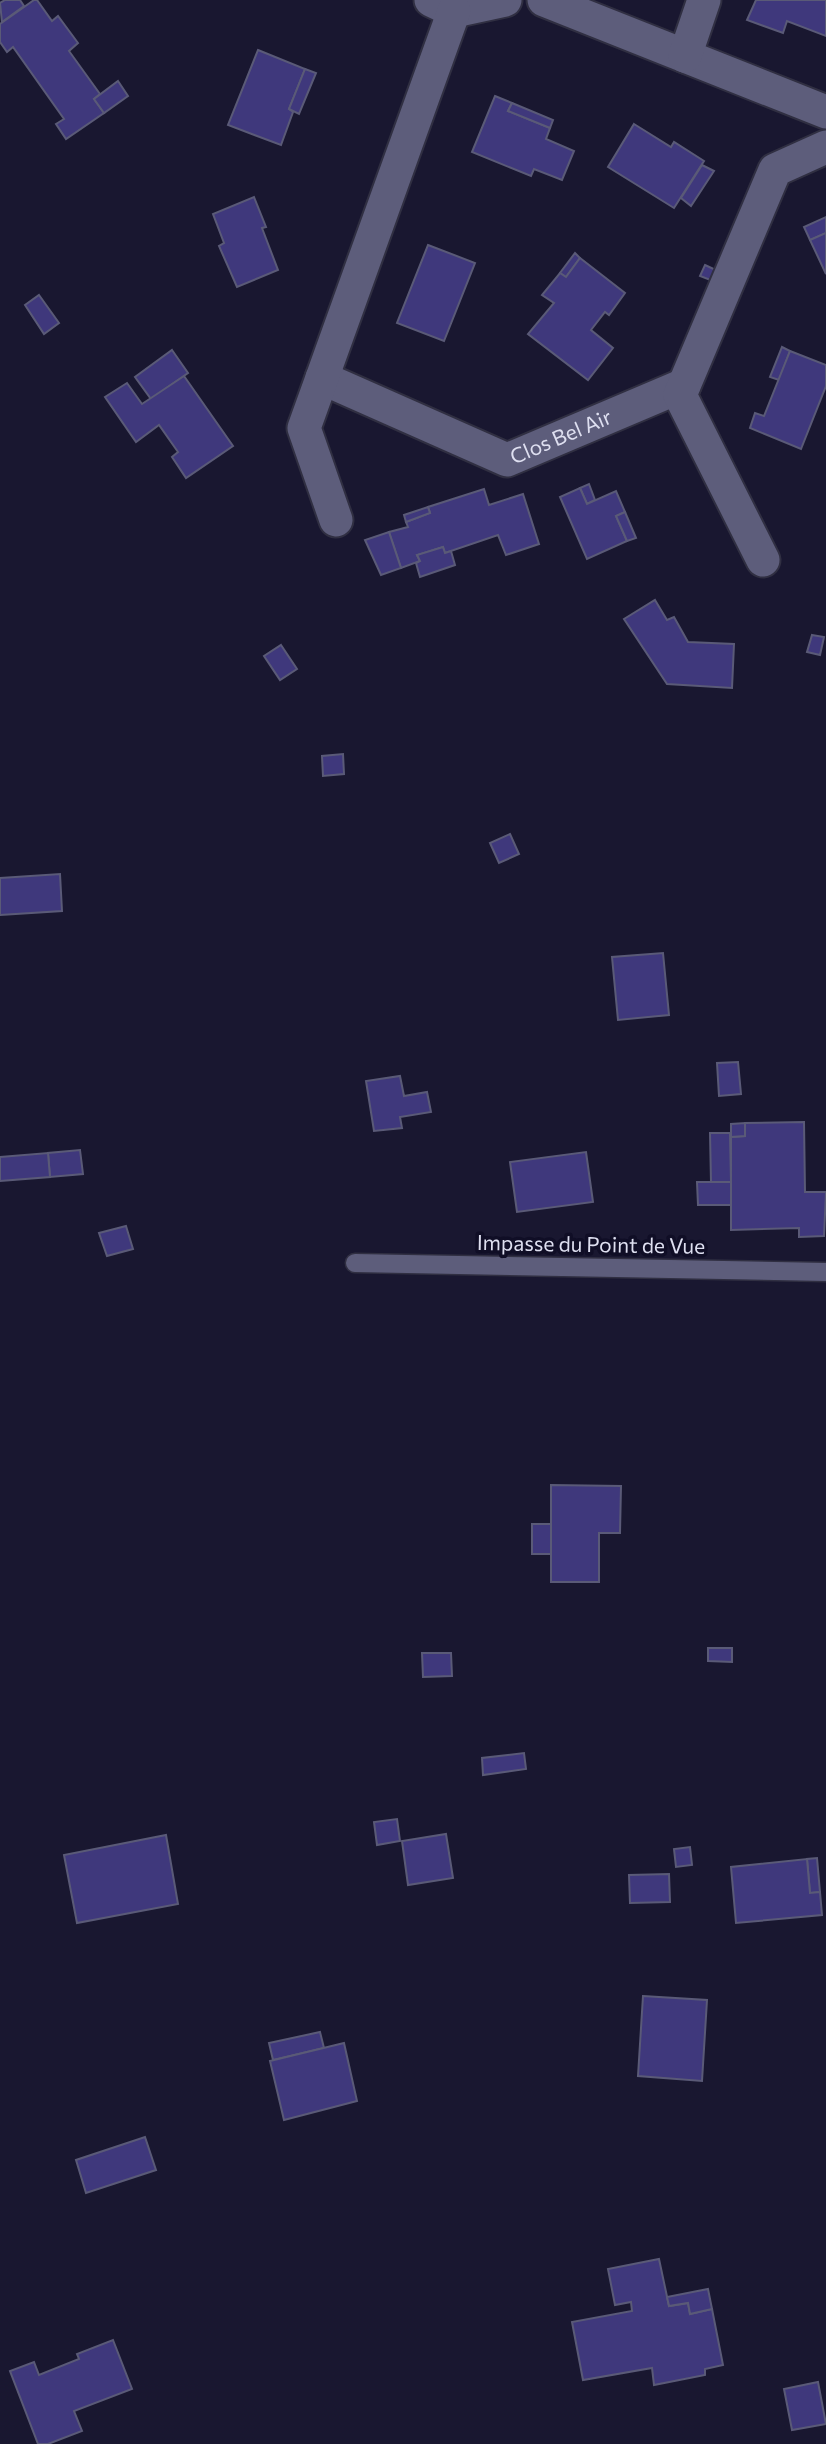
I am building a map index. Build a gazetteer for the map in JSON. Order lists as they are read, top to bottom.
{
  "streets": {
    "street": ["Clos Bel Air"],
    "lane": ["Impasse du Point de Vue"]
  }
}
